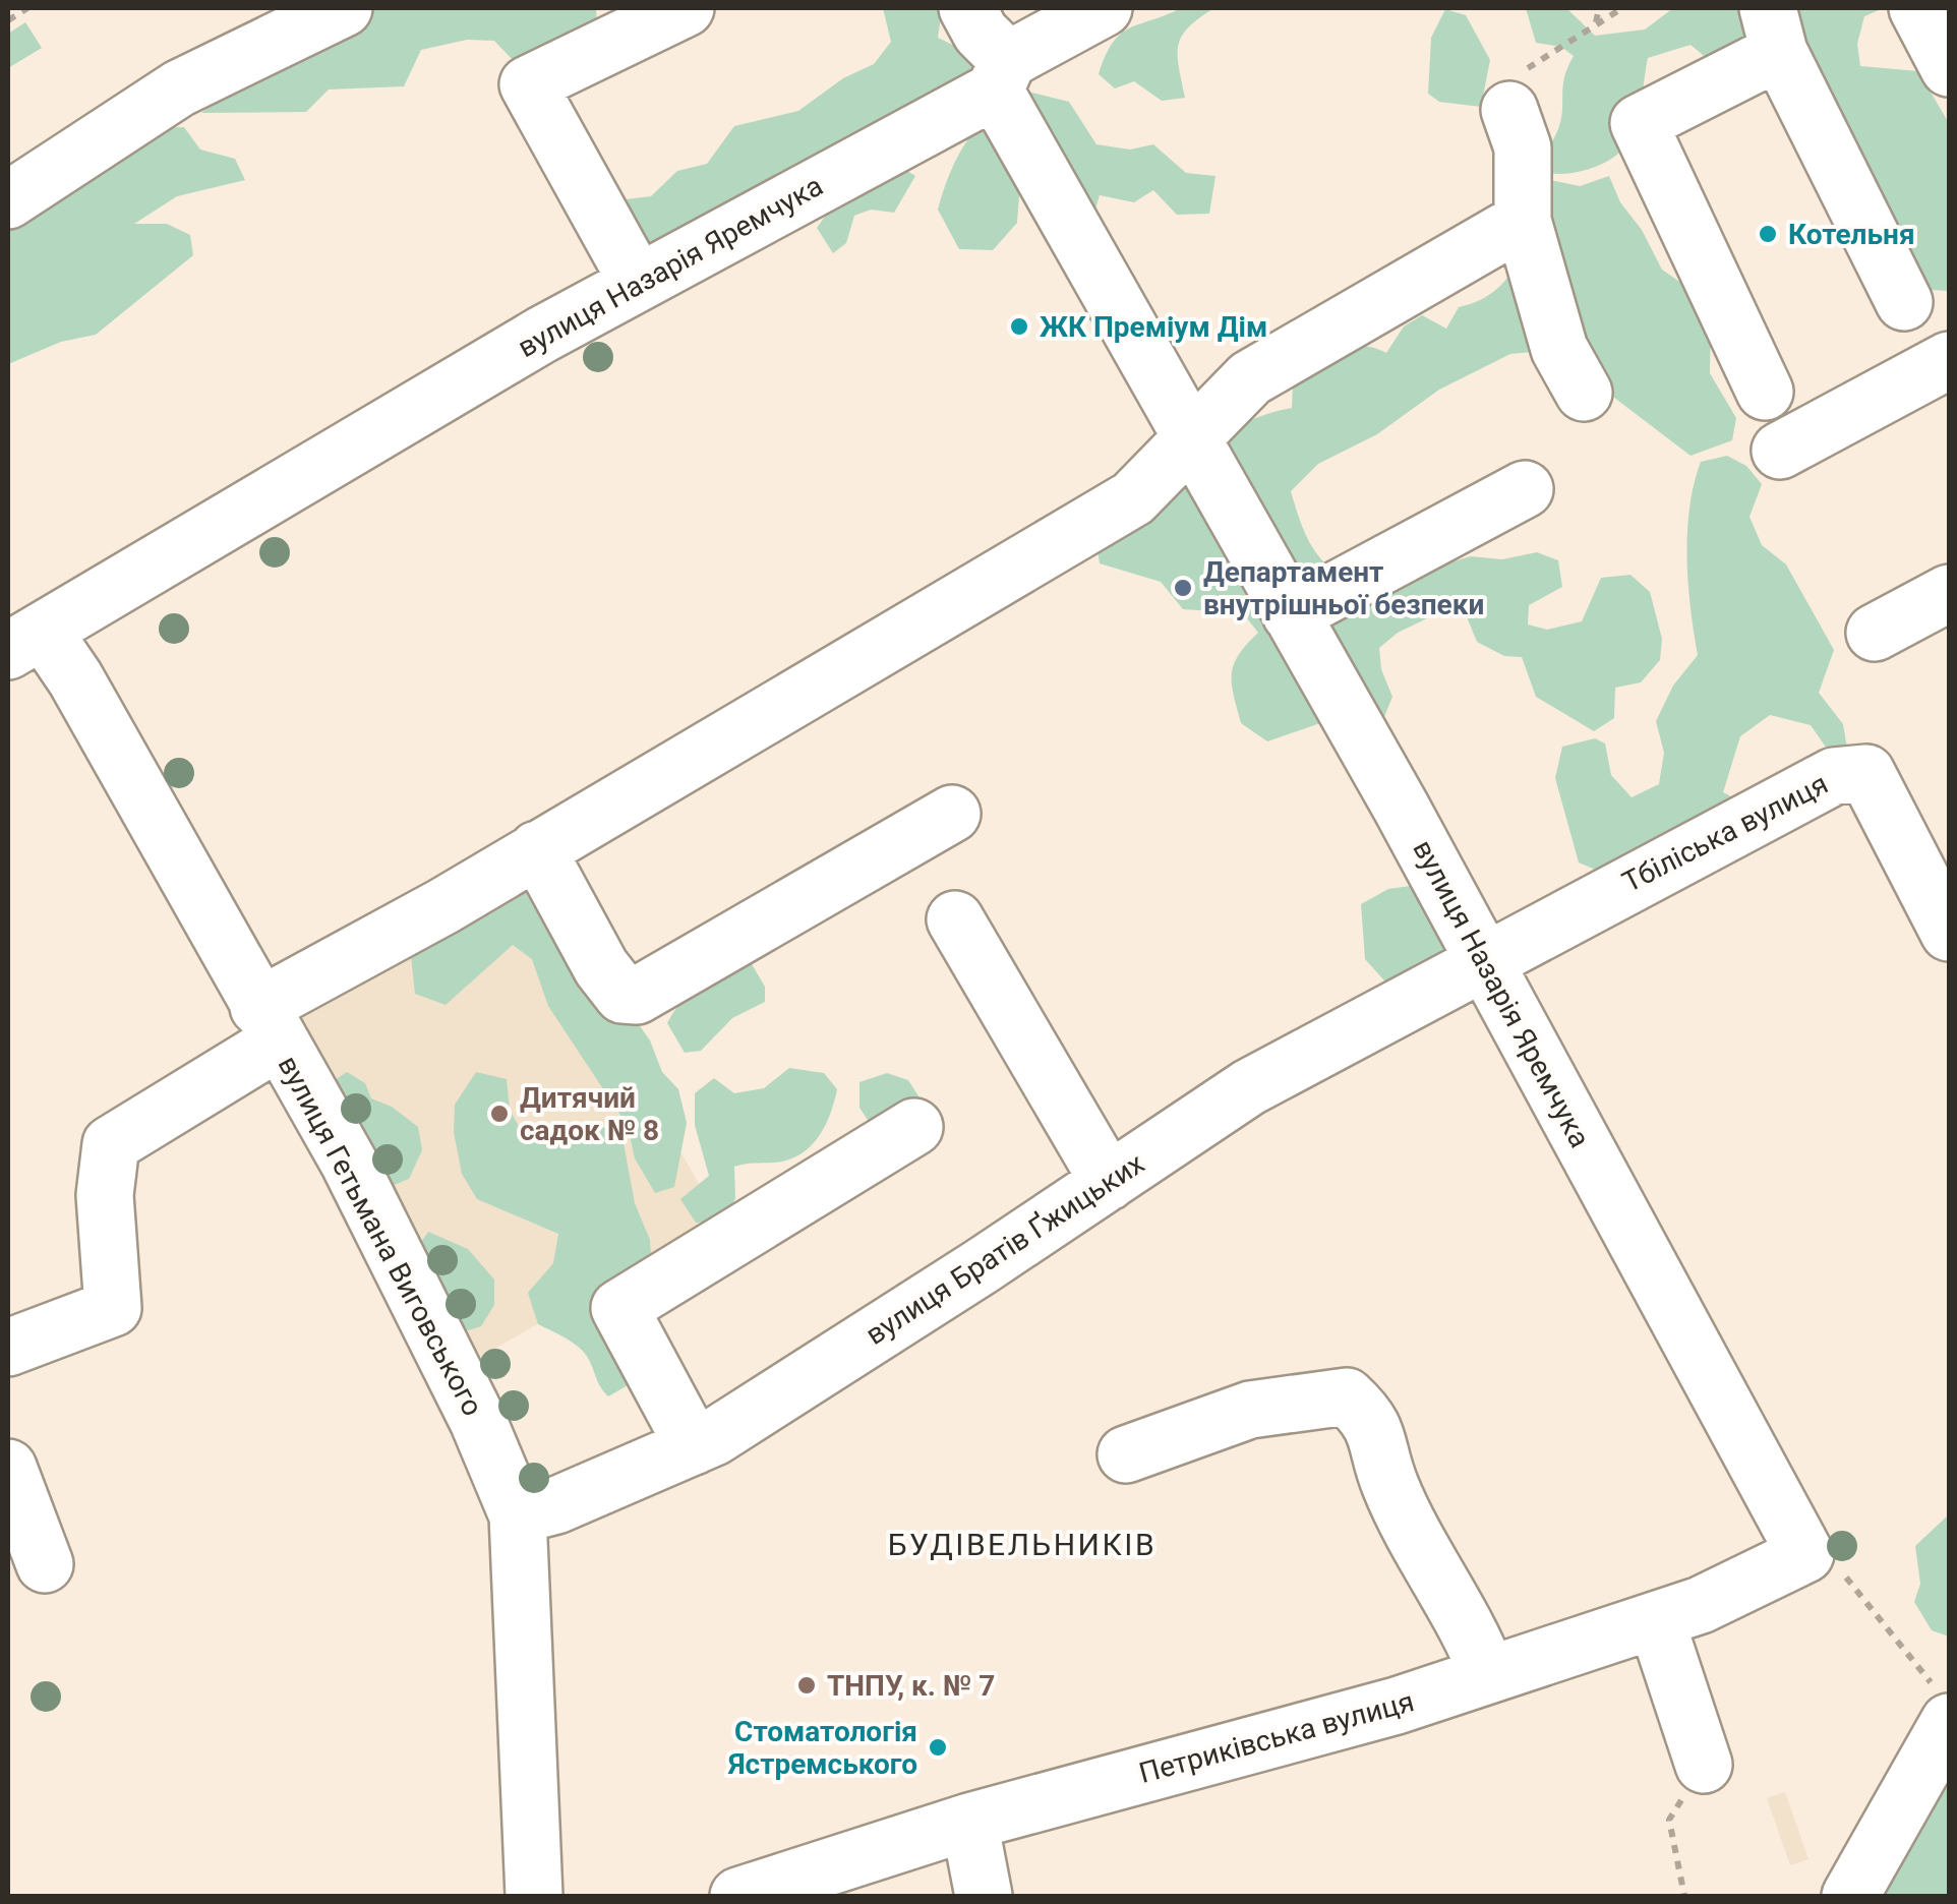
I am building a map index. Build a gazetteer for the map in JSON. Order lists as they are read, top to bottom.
{
  "streets": {
    "street": [
      "вулиця Назарія Яремчука",
      "Тбіліська вулиця",
      "вулиця Гетьмана Виговського",
      "вулиця Братів Ґжицьких",
      "Петриківська вулиця"
    ]
  },
  "crossings": [
    ["вулиця Назарія Яремчука", "Тбіліська вулиця"],
    ["вулиця Назарія Яремчука", "вулиця Гетьмана Виговського"],
    ["вулиця Назарія Яремчука", "вулиця Братів Ґжицьких"],
    ["вулиця Назарія Яремчука", "Петриківська вулиця"],
    ["Тбіліська вулиця", "вулиця Братів Ґжицьких"],
    ["вулиця Гетьмана Виговського", "вулиця Братів Ґжицьких"]
  ],
  "districts": ["БУДІВЕЛЬНИКІВ"],
  "places": [
    "Котельня",
    "ЖК Преміум Дім",
    "Департамент внутрішньої безпеки",
    "Дитячий садок № 8",
    "ТНПУ, к. № 7",
    "Стоматологія Ястремського"
  ]
}
